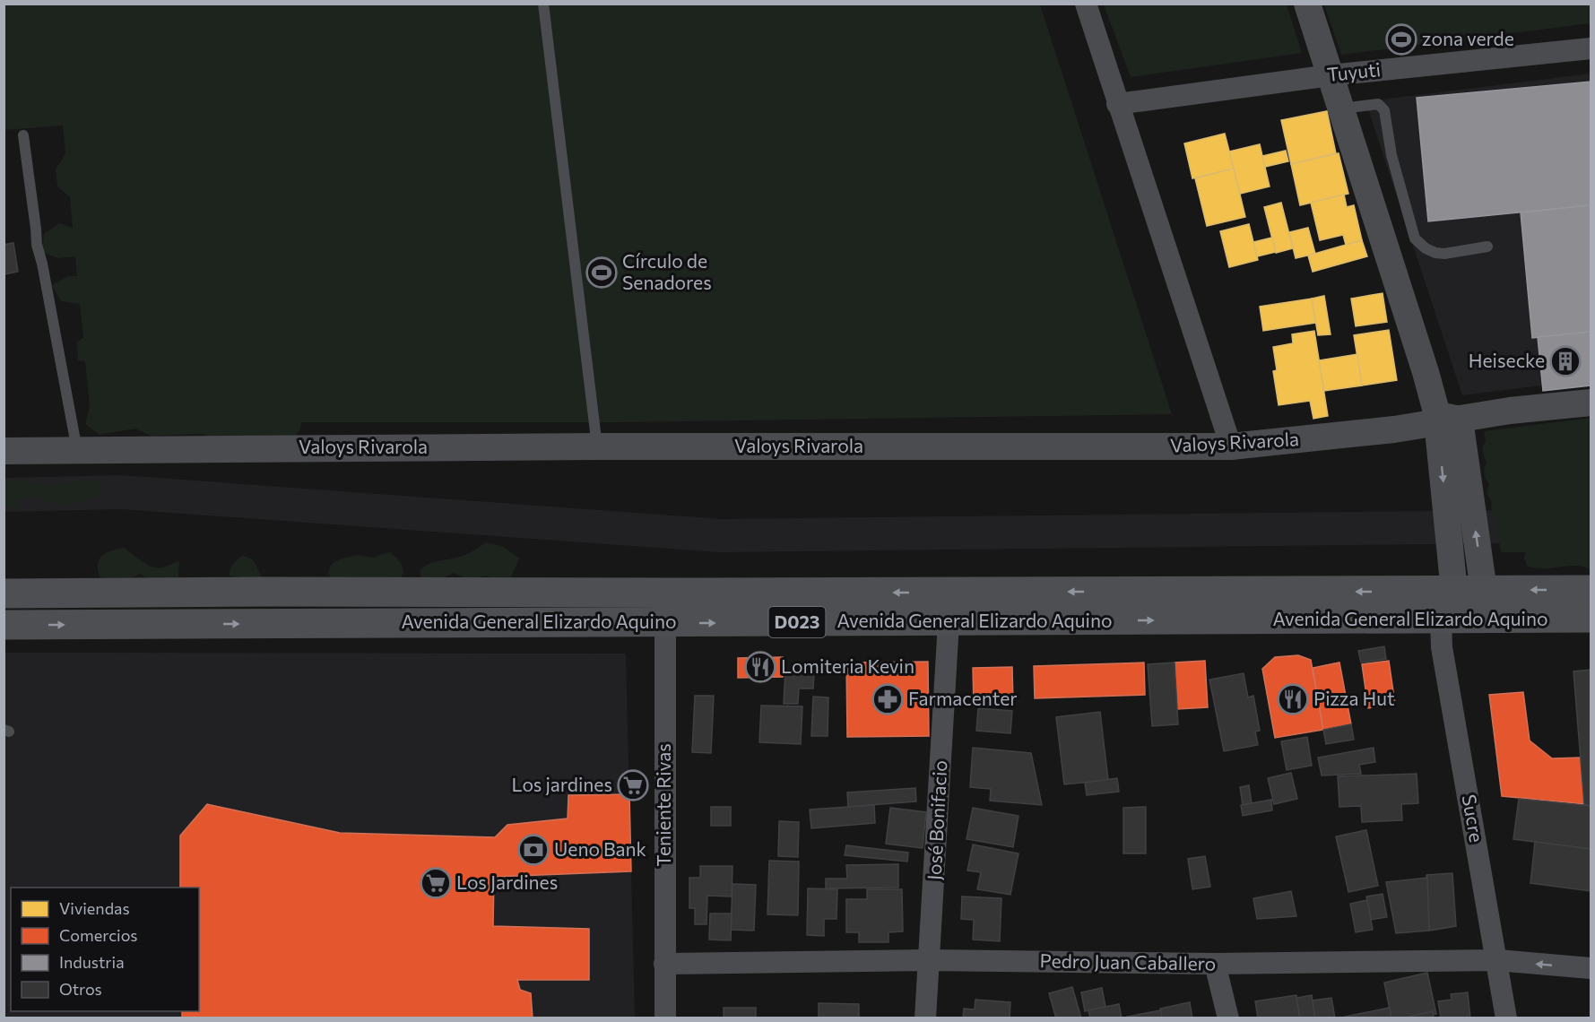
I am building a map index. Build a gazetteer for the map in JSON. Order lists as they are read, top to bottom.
{
  "streets": {
    "main road": ["Avenida General Elizardo Aquino", "D023"],
    "street": [
      "Tuyuti",
      "Valoys Rivarola",
      "Teniente Rivas",
      "Sucre",
      "José Bonifacio",
      "Pedro Juan Caballero"
    ]
  },
  "crossings": [
    ["Avenida General Elizardo Aquino", "Teniente Rivas"],
    ["Avenida General Elizardo Aquino", "Sucre"],
    ["Avenida General Elizardo Aquino", "José Bonifacio"],
    ["Teniente Rivas", "Pedro Juan Caballero"],
    ["Sucre", "Pedro Juan Caballero"],
    ["José Bonifacio", "Pedro Juan Caballero"]
  ],
  "places": {
    "sports": ["zona verde", "Círculo de Senadores"],
    "building": ["Heisecke"],
    "restaurant": ["Lomiteria Kevin", "Pizza Hut"],
    "pharmacy": ["Farmacenter"],
    "supermarket": ["Los jardines", "Los Jardines"],
    "bank": ["Ueno Bank"]
  },
  "legend": [
    "Viviendas",
    "Comercios",
    "Industria",
    "Otros"
  ]
}
